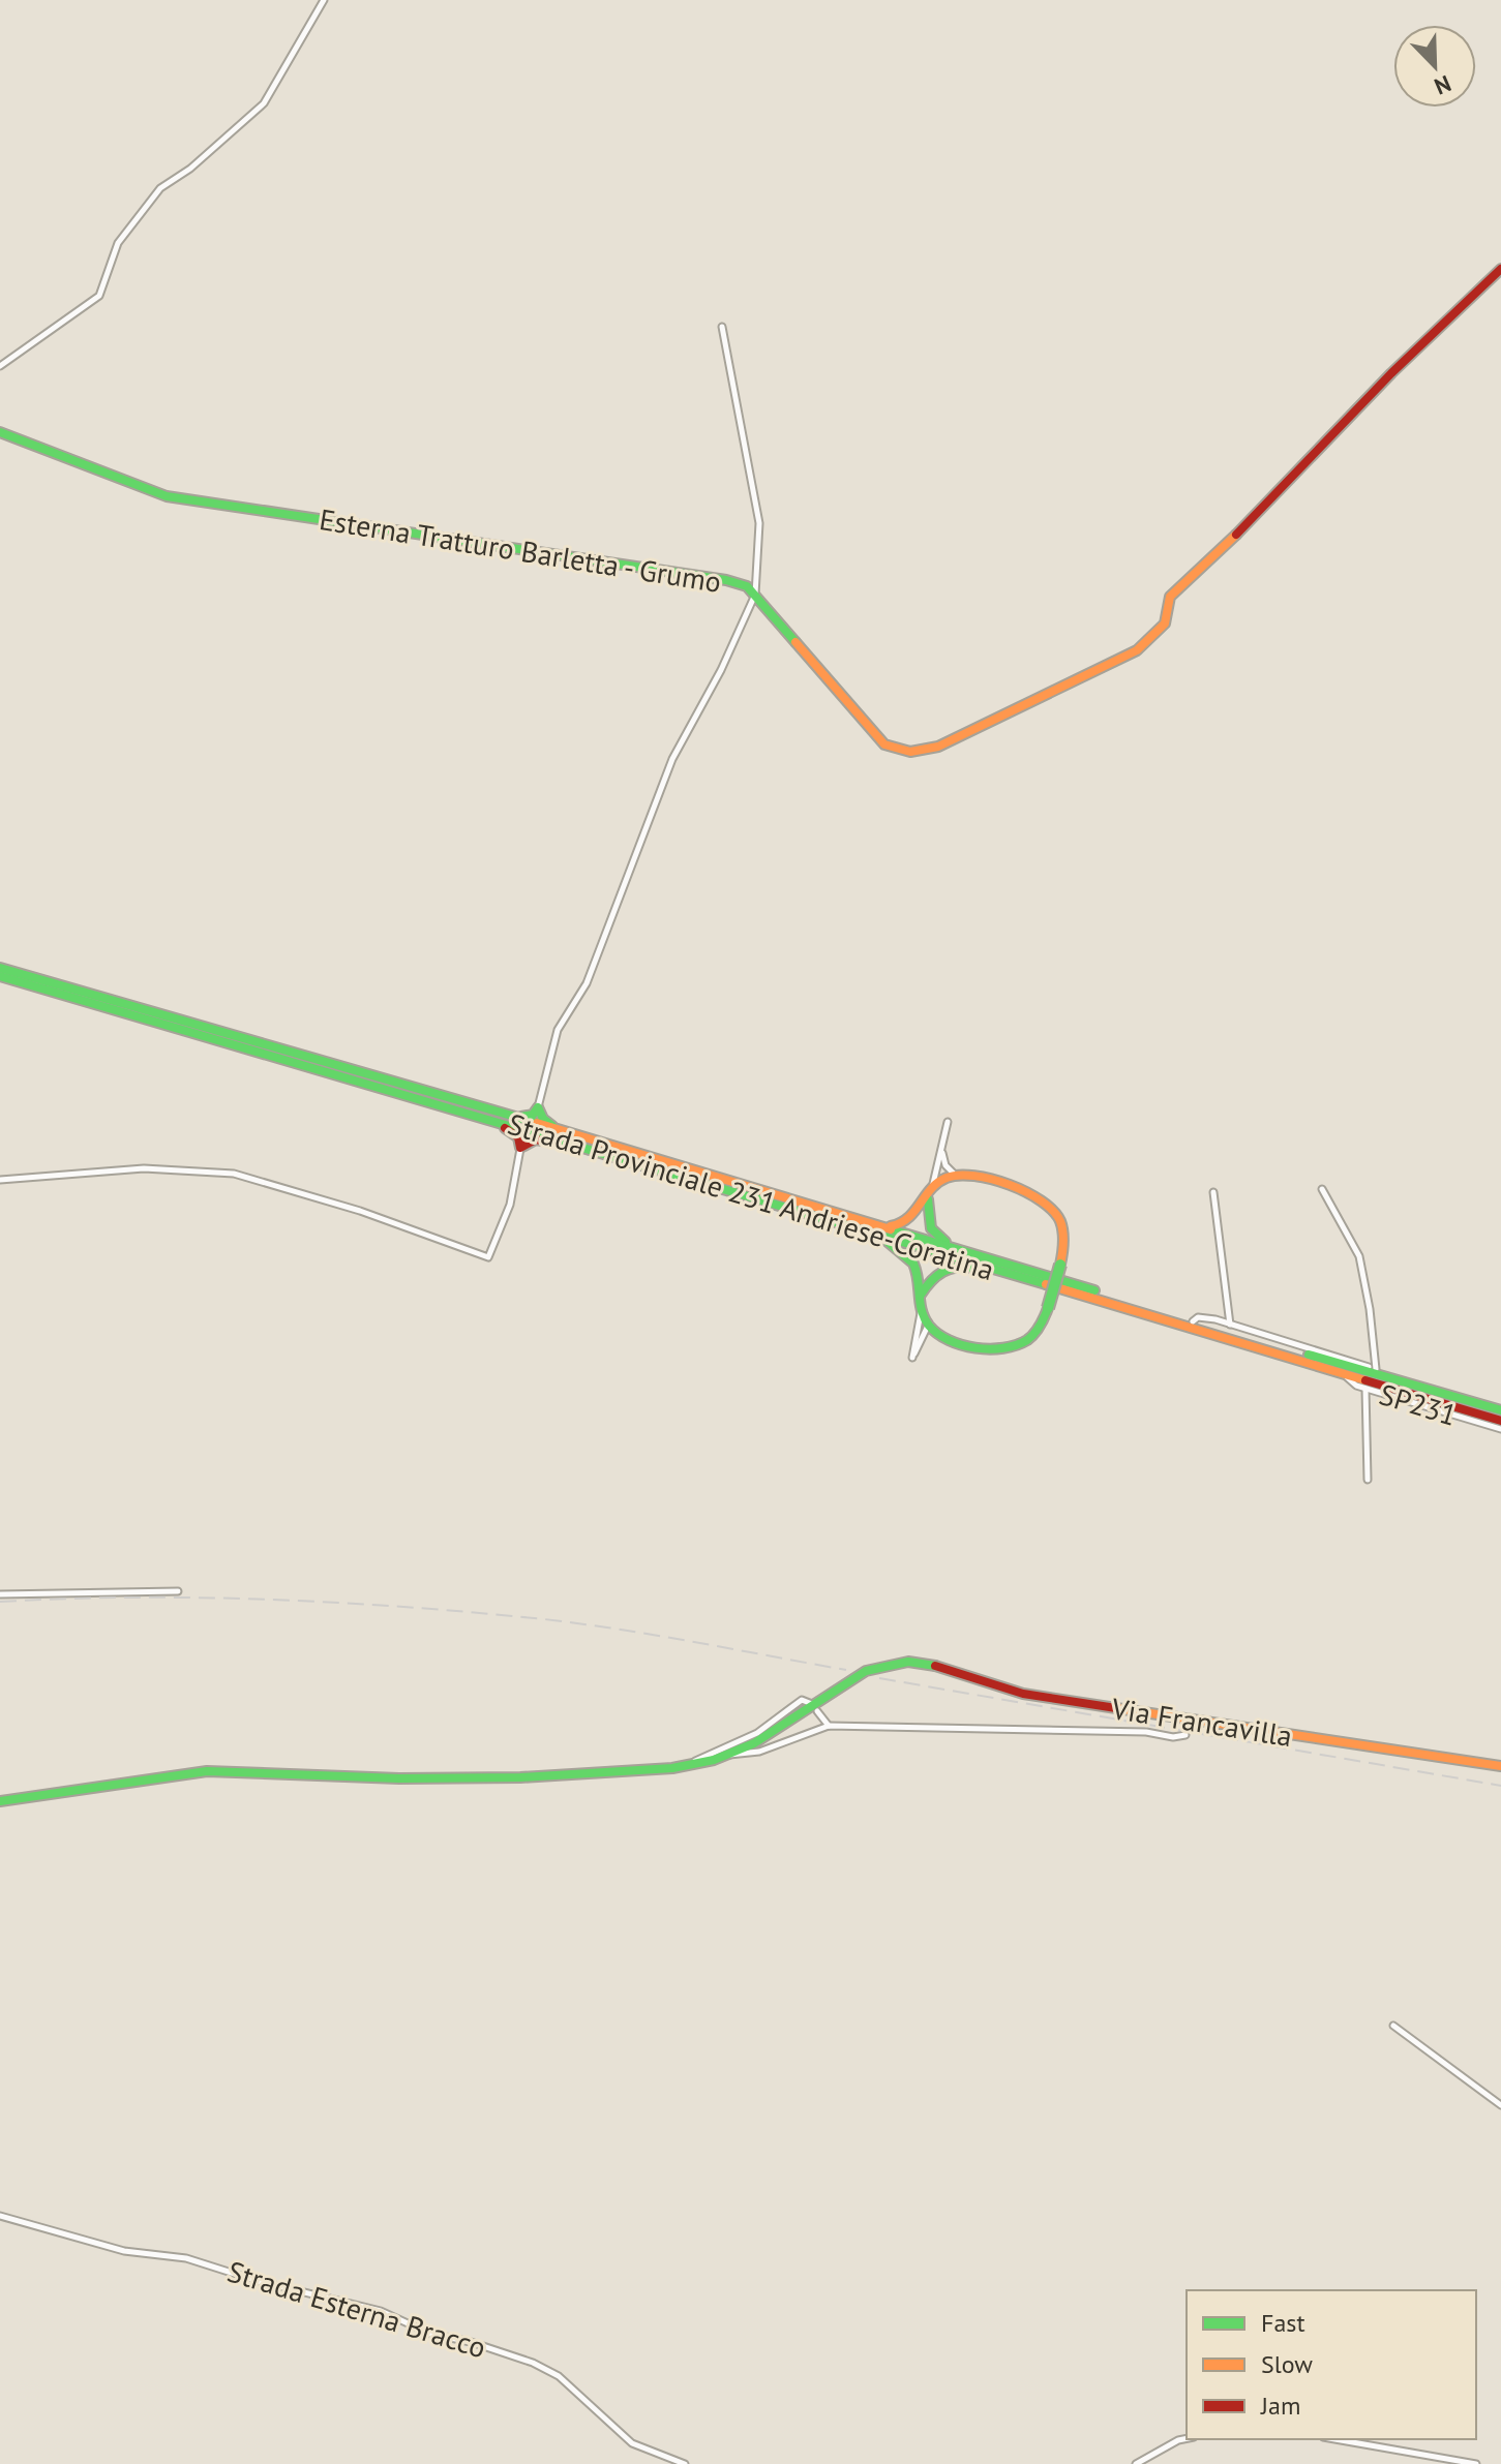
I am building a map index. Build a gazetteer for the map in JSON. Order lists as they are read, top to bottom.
{
  "streets": {
    "main road": [
      "Esterna Tratturo Barletta - Grumo",
      "Strada Provinciale 231 Andriese-Coratina",
      "SP231",
      "Via Francavilla"
    ],
    "street": ["Strada Esterna Bracco"]
  },
  "crossings": [
    ["Strada Provinciale 231 Andriese-Coratina", "SP231"]
  ],
  "legend": ["Fast", "Slow", "Jam"],
  "north": "bottom right"
}
